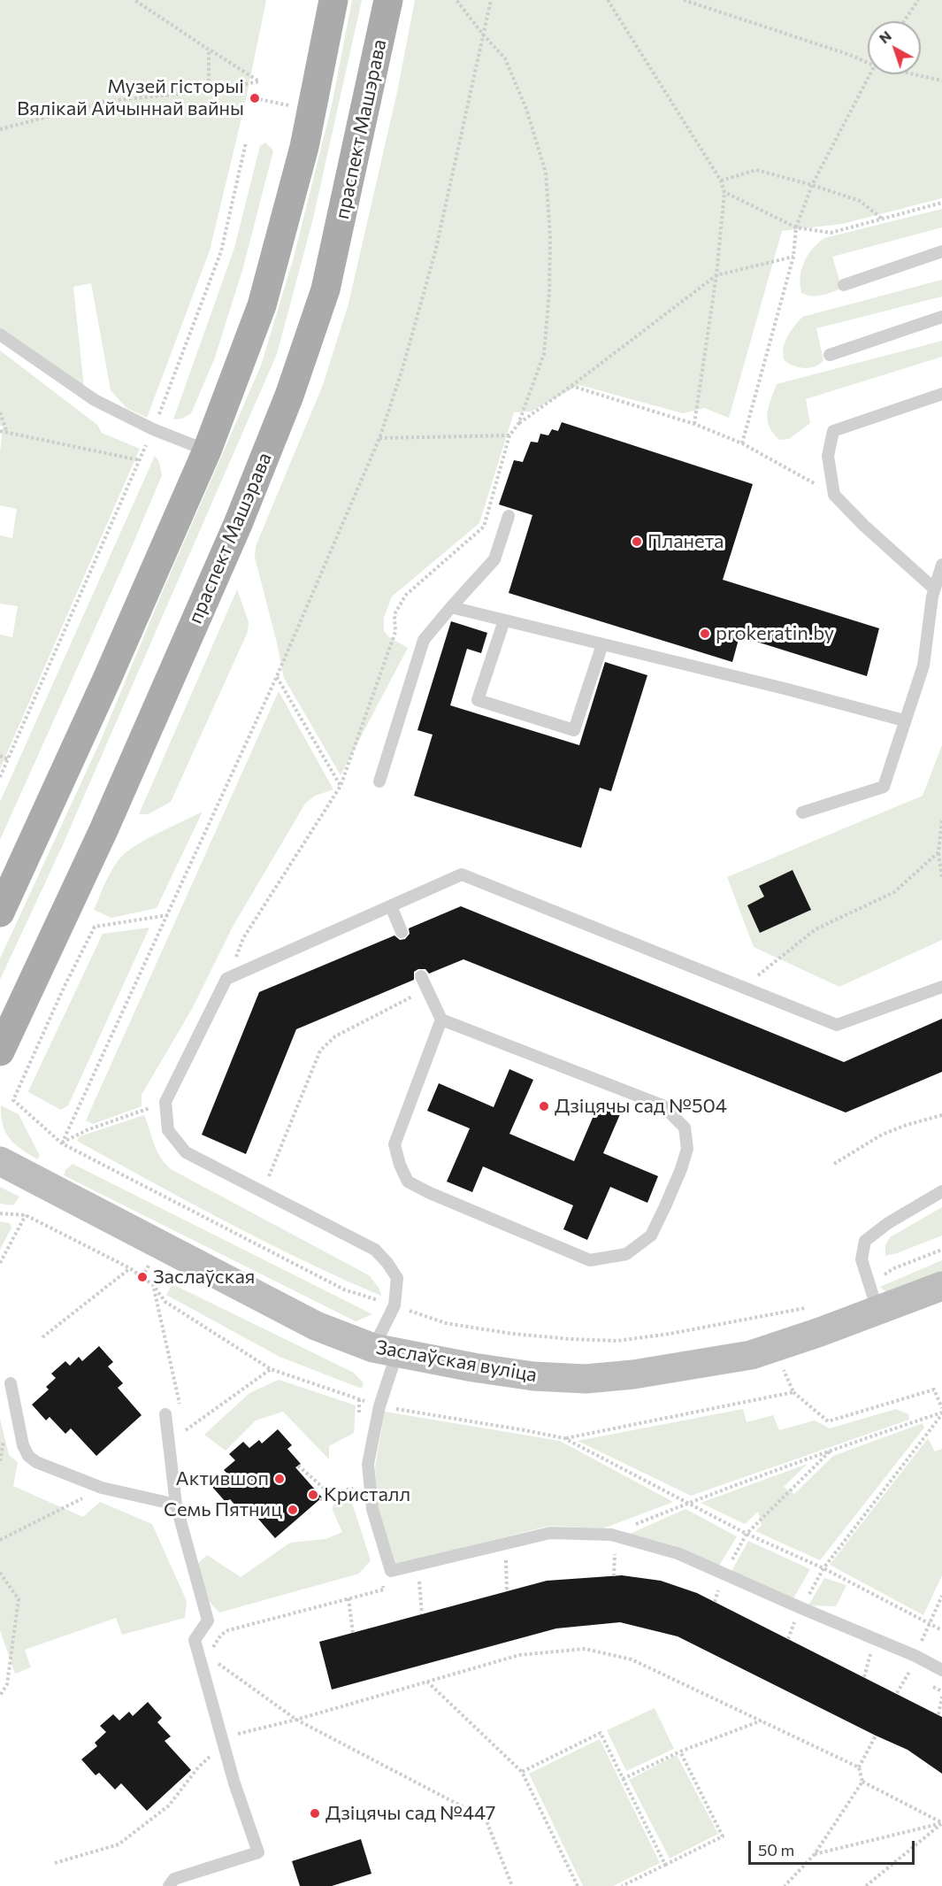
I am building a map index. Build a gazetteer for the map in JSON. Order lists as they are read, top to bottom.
{
  "streets": {
    "main road": ["праспект Машэрава", "Заслаўская вуліца"]
  },
  "places": [
    "Музей гісторыі Вялікай Айчыннай вайны",
    "Планета",
    "prokeratin.by",
    "Дзіцячы сад №504",
    "Заслаўская",
    "Актившоп",
    "Кристалл",
    "Семь Пятниц",
    "Дзіцячы сад №447"
  ],
  "scale_bar": "50 m",
  "north": "top left"
}
